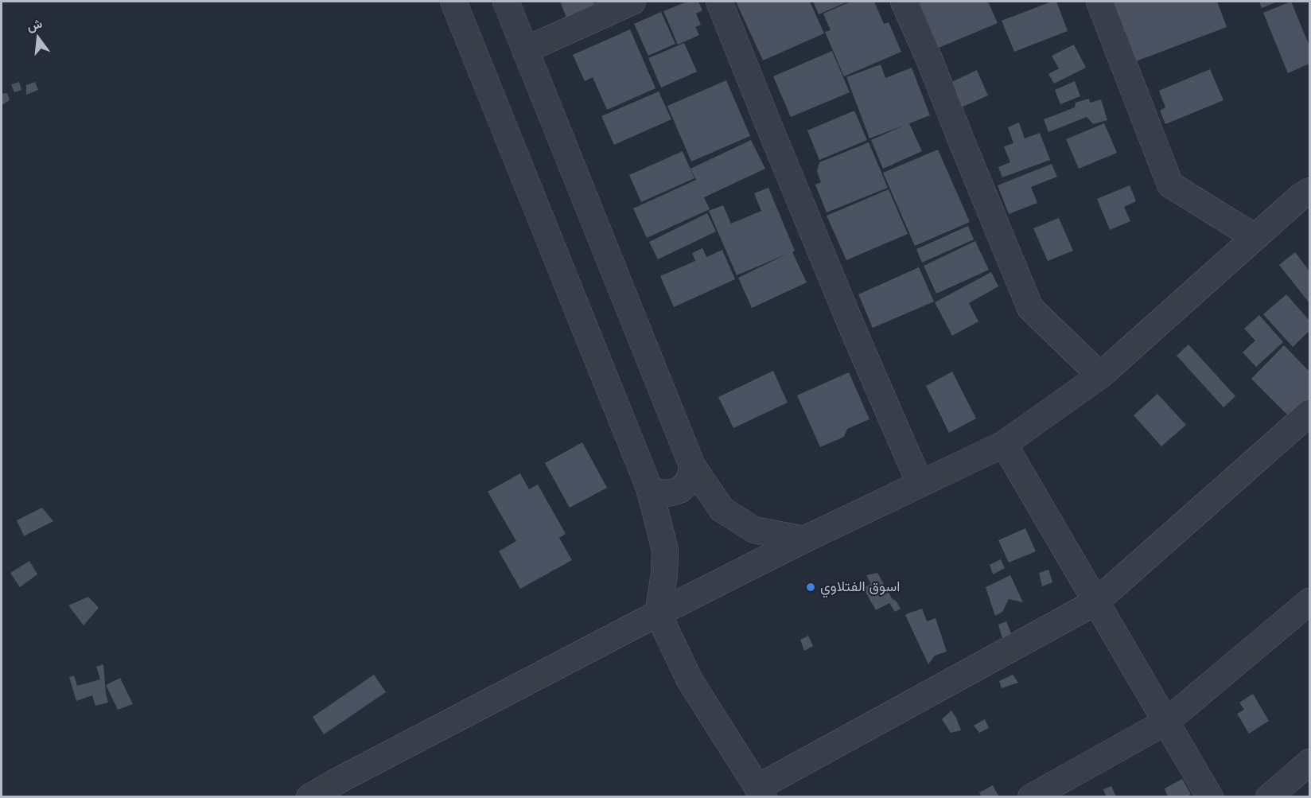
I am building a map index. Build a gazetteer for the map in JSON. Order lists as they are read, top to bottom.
{
  "places": ["اسوق الفتلاوي"],
  "north": "top"
}
